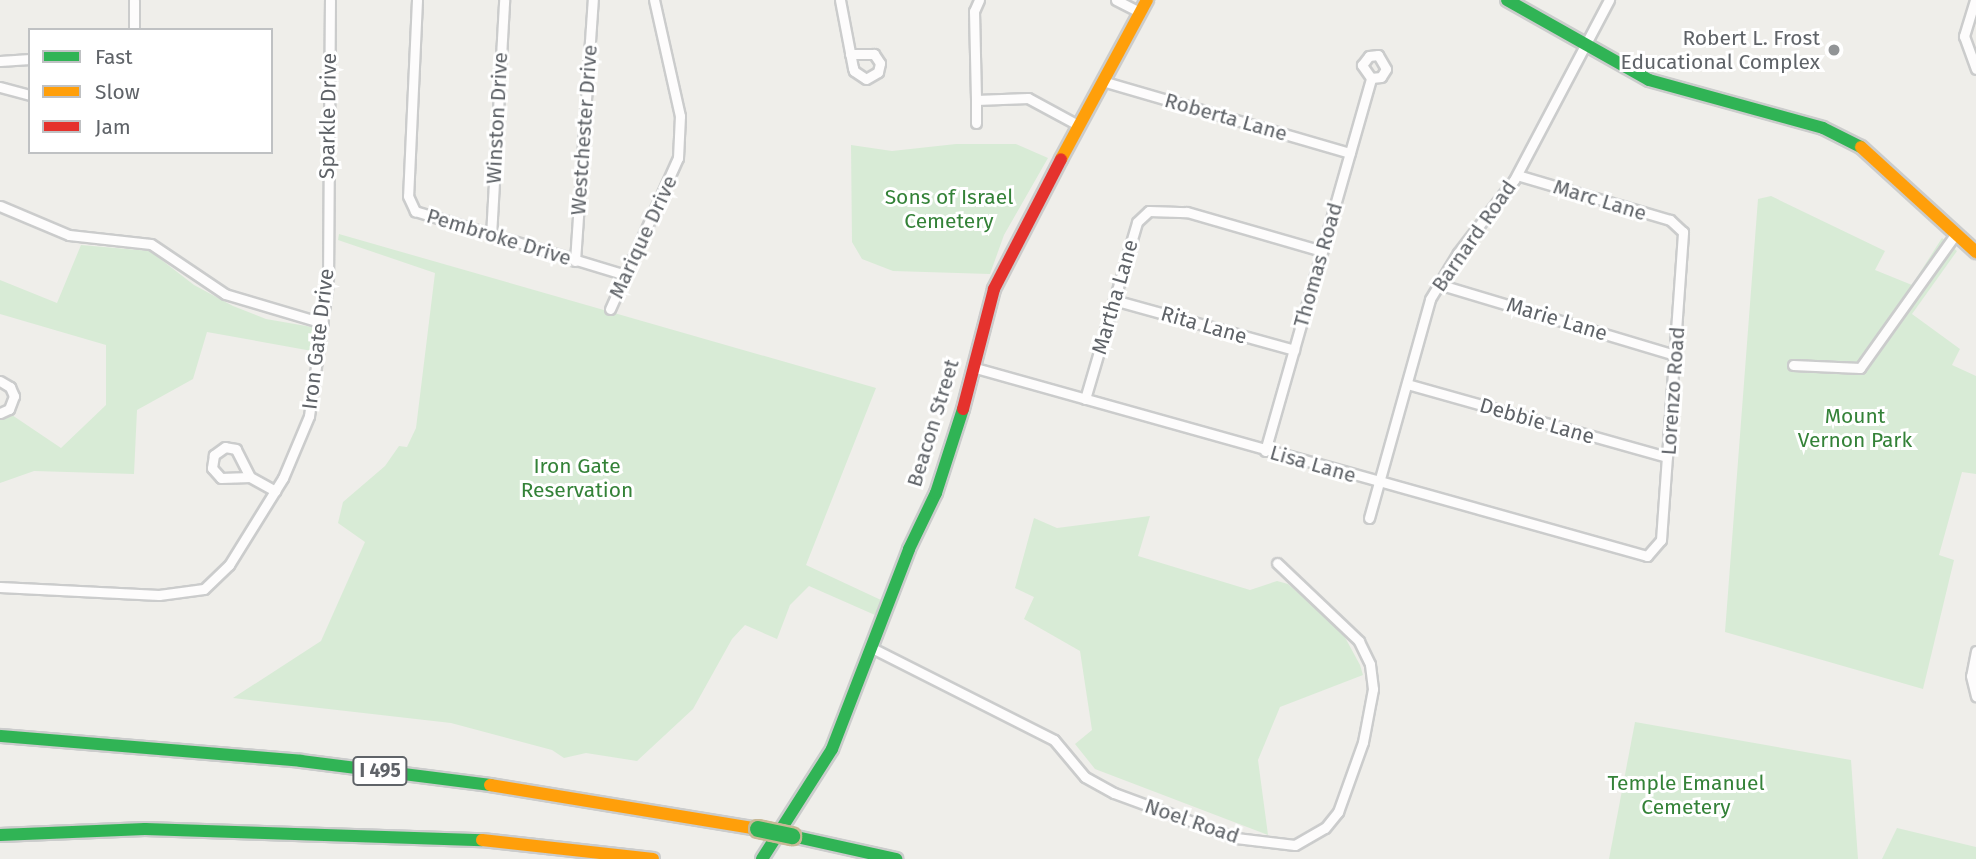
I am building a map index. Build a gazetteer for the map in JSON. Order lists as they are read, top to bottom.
{
  "streets": {
    "main road": ["Beacon Street", "I 495"],
    "street": [
      "Sparkle Drive",
      "Roberta Lane",
      "Winston Drive",
      "Westchester Drive",
      "Marc Lane",
      "Barnard Road",
      "Pembroke Drive",
      "Marique Drive",
      "Thomas Road",
      "Martha Lane",
      "Marie Lane",
      "Rita Lane",
      "Iron Gate Drive",
      "Lorenzo Road",
      "Debbie Lane",
      "Lisa Lane",
      "Noel Road"
    ]
  },
  "crossings": [
    ["Sparkle Drive", "Iron Gate Drive"],
    ["Roberta Lane", "Thomas Road"],
    ["Roberta Lane", "Beacon Street"],
    ["Winston Drive", "Pembroke Drive"],
    ["Westchester Drive", "Pembroke Drive"],
    ["Marc Lane", "Barnard Road"],
    ["Marc Lane", "Lorenzo Road"],
    ["Barnard Road", "Marie Lane"],
    ["Barnard Road", "Debbie Lane"],
    ["Barnard Road", "Lisa Lane"],
    ["Pembroke Drive", "Marique Drive"],
    ["Thomas Road", "Martha Lane"],
    ["Thomas Road", "Rita Lane"],
    ["Thomas Road", "Lisa Lane"],
    ["Martha Lane", "Rita Lane"],
    ["Martha Lane", "Lisa Lane"],
    ["Marie Lane", "Lorenzo Road"],
    ["Lorenzo Road", "Debbie Lane"],
    ["Lorenzo Road", "Lisa Lane"],
    ["Beacon Street", "Lisa Lane"],
    ["Beacon Street", "Noel Road"]
  ],
  "parks": [
    "Sons of Israel Cemetery",
    "Mount Vernon Park",
    "Iron Gate Reservation",
    "Temple Emanuel Cemetery"
  ],
  "places": ["Robert L. Frost Educational Complex"],
  "legend": ["Fast", "Slow", "Jam"]
}
